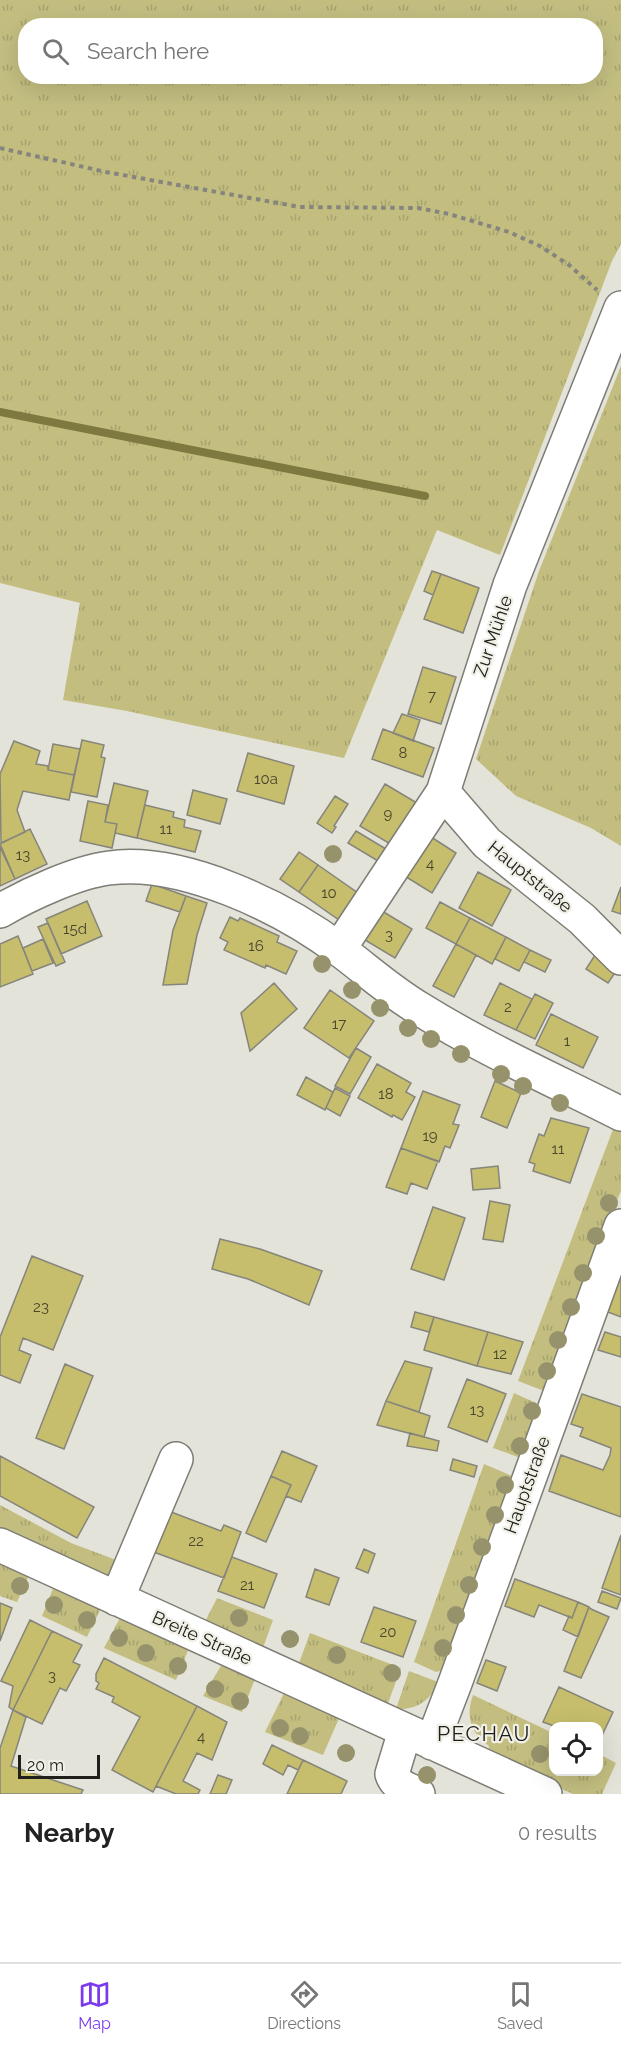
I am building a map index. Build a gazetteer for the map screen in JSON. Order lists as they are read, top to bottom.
{
  "streets": {
    "street": ["Zur Mühle", "Hauptstraße", "Breite Straße"]
  },
  "crossings": [
    ["Zur Mühle", "Hauptstraße"],
    ["Hauptstraße", "Breite Straße"]
  ],
  "districts": ["PECHAU"],
  "house_numbers": [
    "7",
    "8",
    "10a",
    "9",
    "11",
    "13",
    "4",
    "10",
    "15d",
    "3",
    "16",
    "2",
    "17",
    "1",
    "18",
    "19",
    "11",
    "23",
    "12",
    "13",
    "22",
    "21",
    "20",
    "3",
    "4"
  ],
  "scale_bar": "20 m",
  "page": {
    "search": "Search here",
    "scale": "20 m",
    "heading": ["Nearby", "0 results"],
    "nav": ["Map", "Directions", "Saved"]
  }
}
